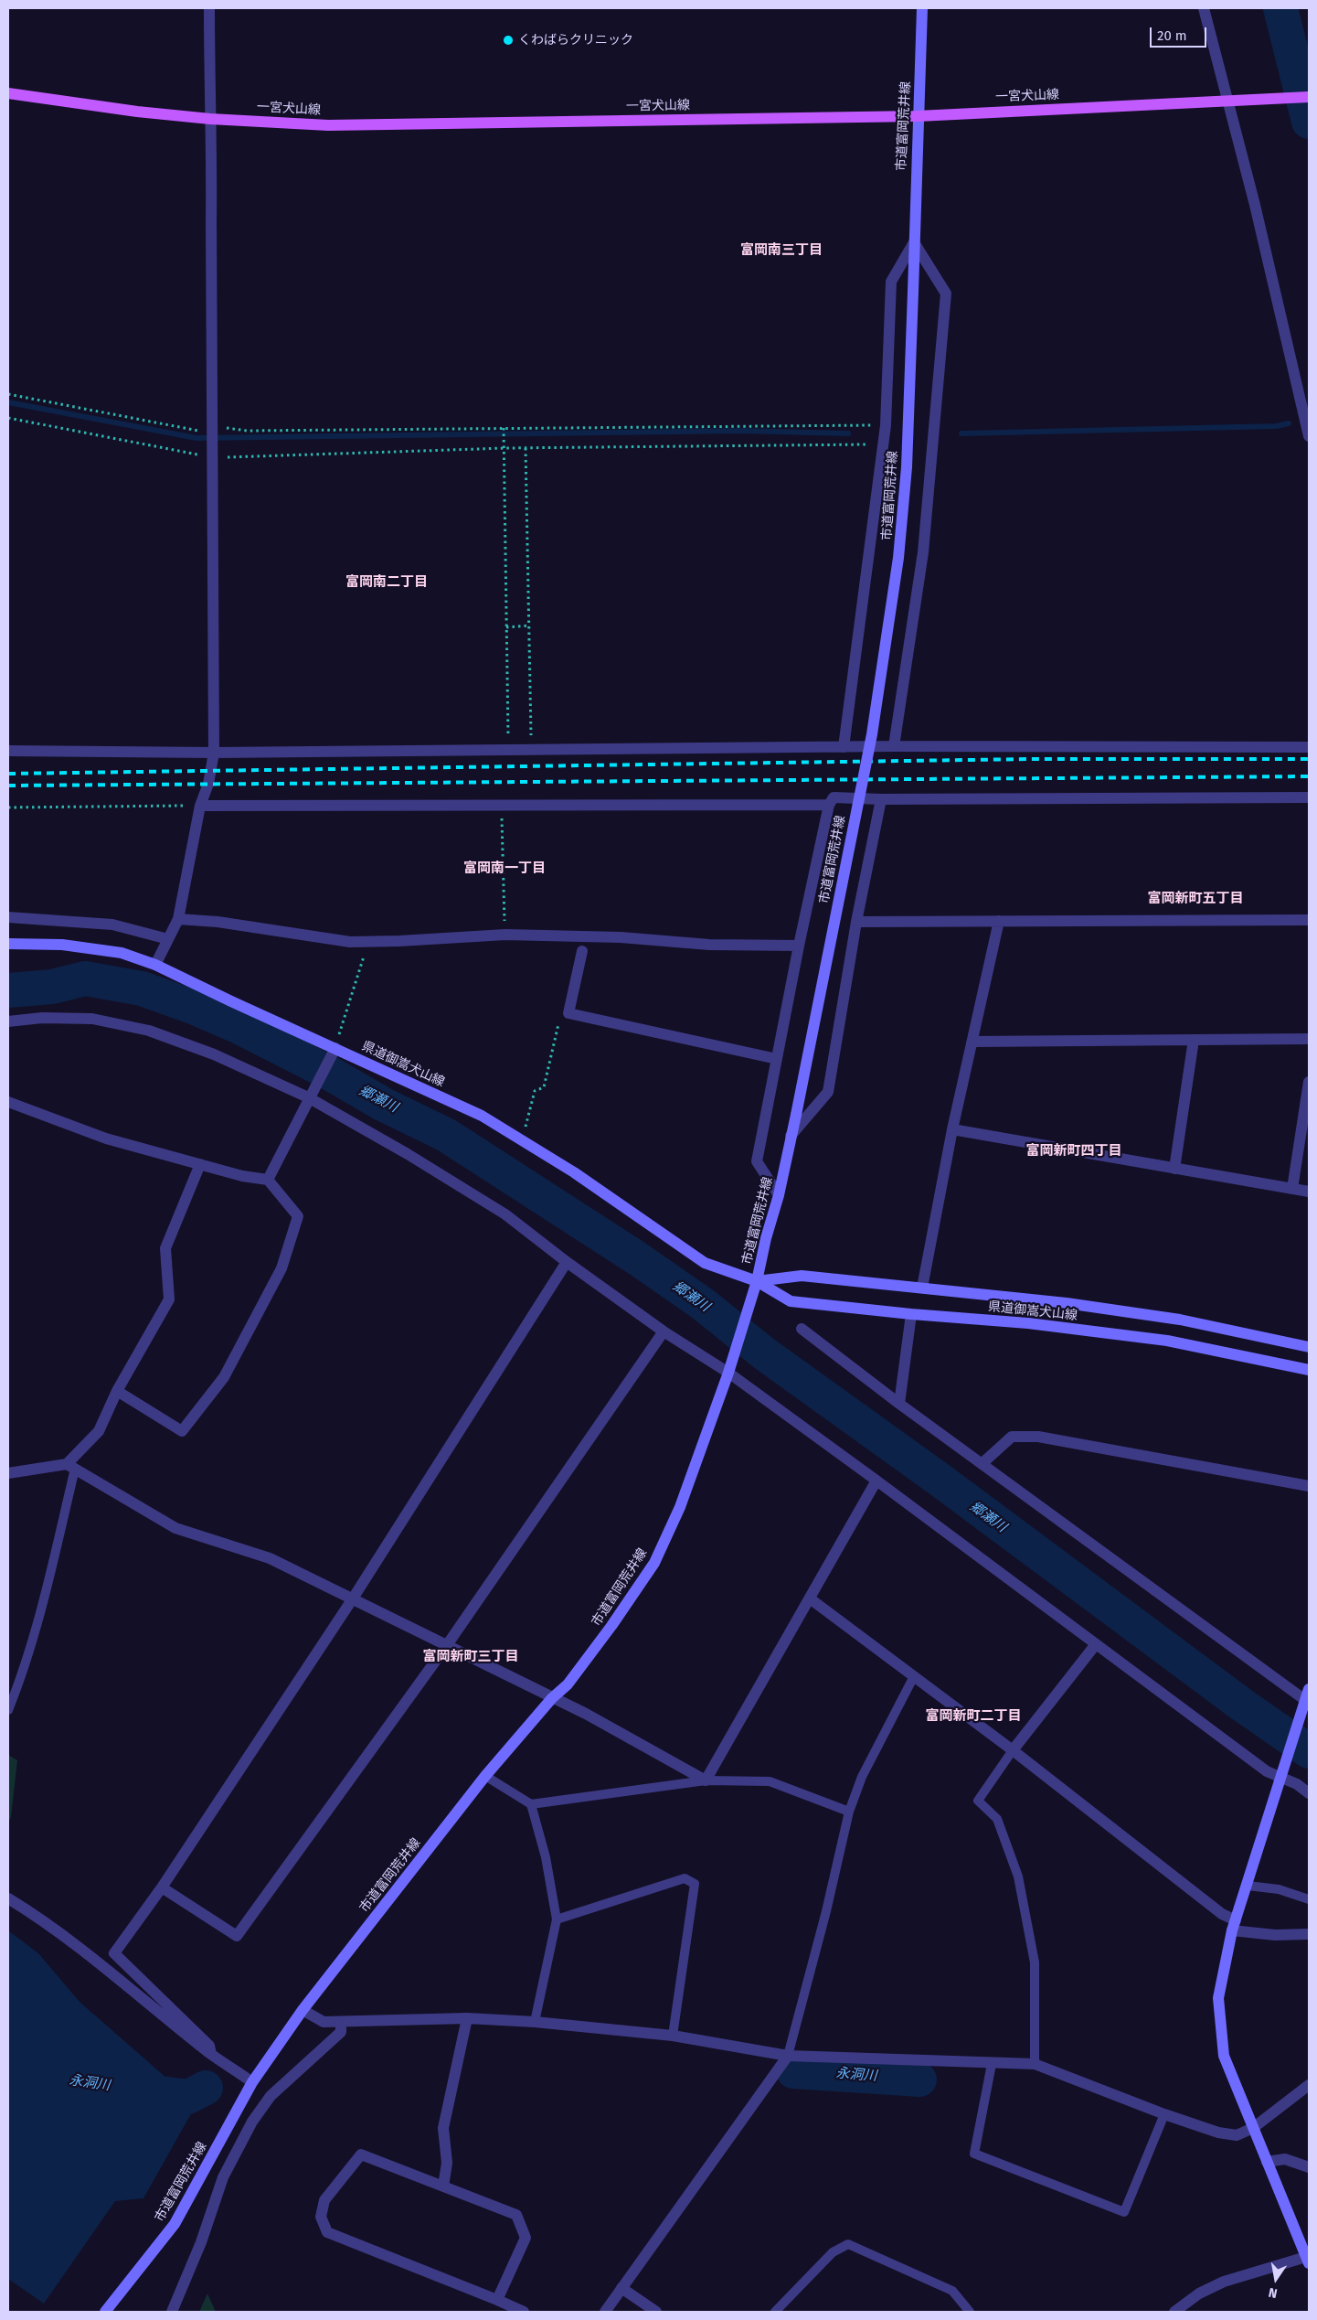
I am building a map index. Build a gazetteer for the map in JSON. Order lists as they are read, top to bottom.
{
  "streets": {
    "main road": ["一宮犬山線"],
    "street": ["市道富岡荒井線", "県道御嵩犬山線"]
  },
  "crossings": [
    ["一宮犬山線", "市道富岡荒井線"],
    ["市道富岡荒井線", "県道御嵩犬山線"]
  ],
  "districts": [
    "富岡南三丁目",
    "富岡南二丁目",
    "富岡南一丁目",
    "富岡新町五丁目",
    "富岡新町四丁目",
    "富岡新町三丁目",
    "富岡新町二丁目"
  ],
  "water": ["郷瀬川", "永洞川"],
  "places": ["くわばらクリニック"],
  "scale_bar": "20 m",
  "north": "bottom"
}
